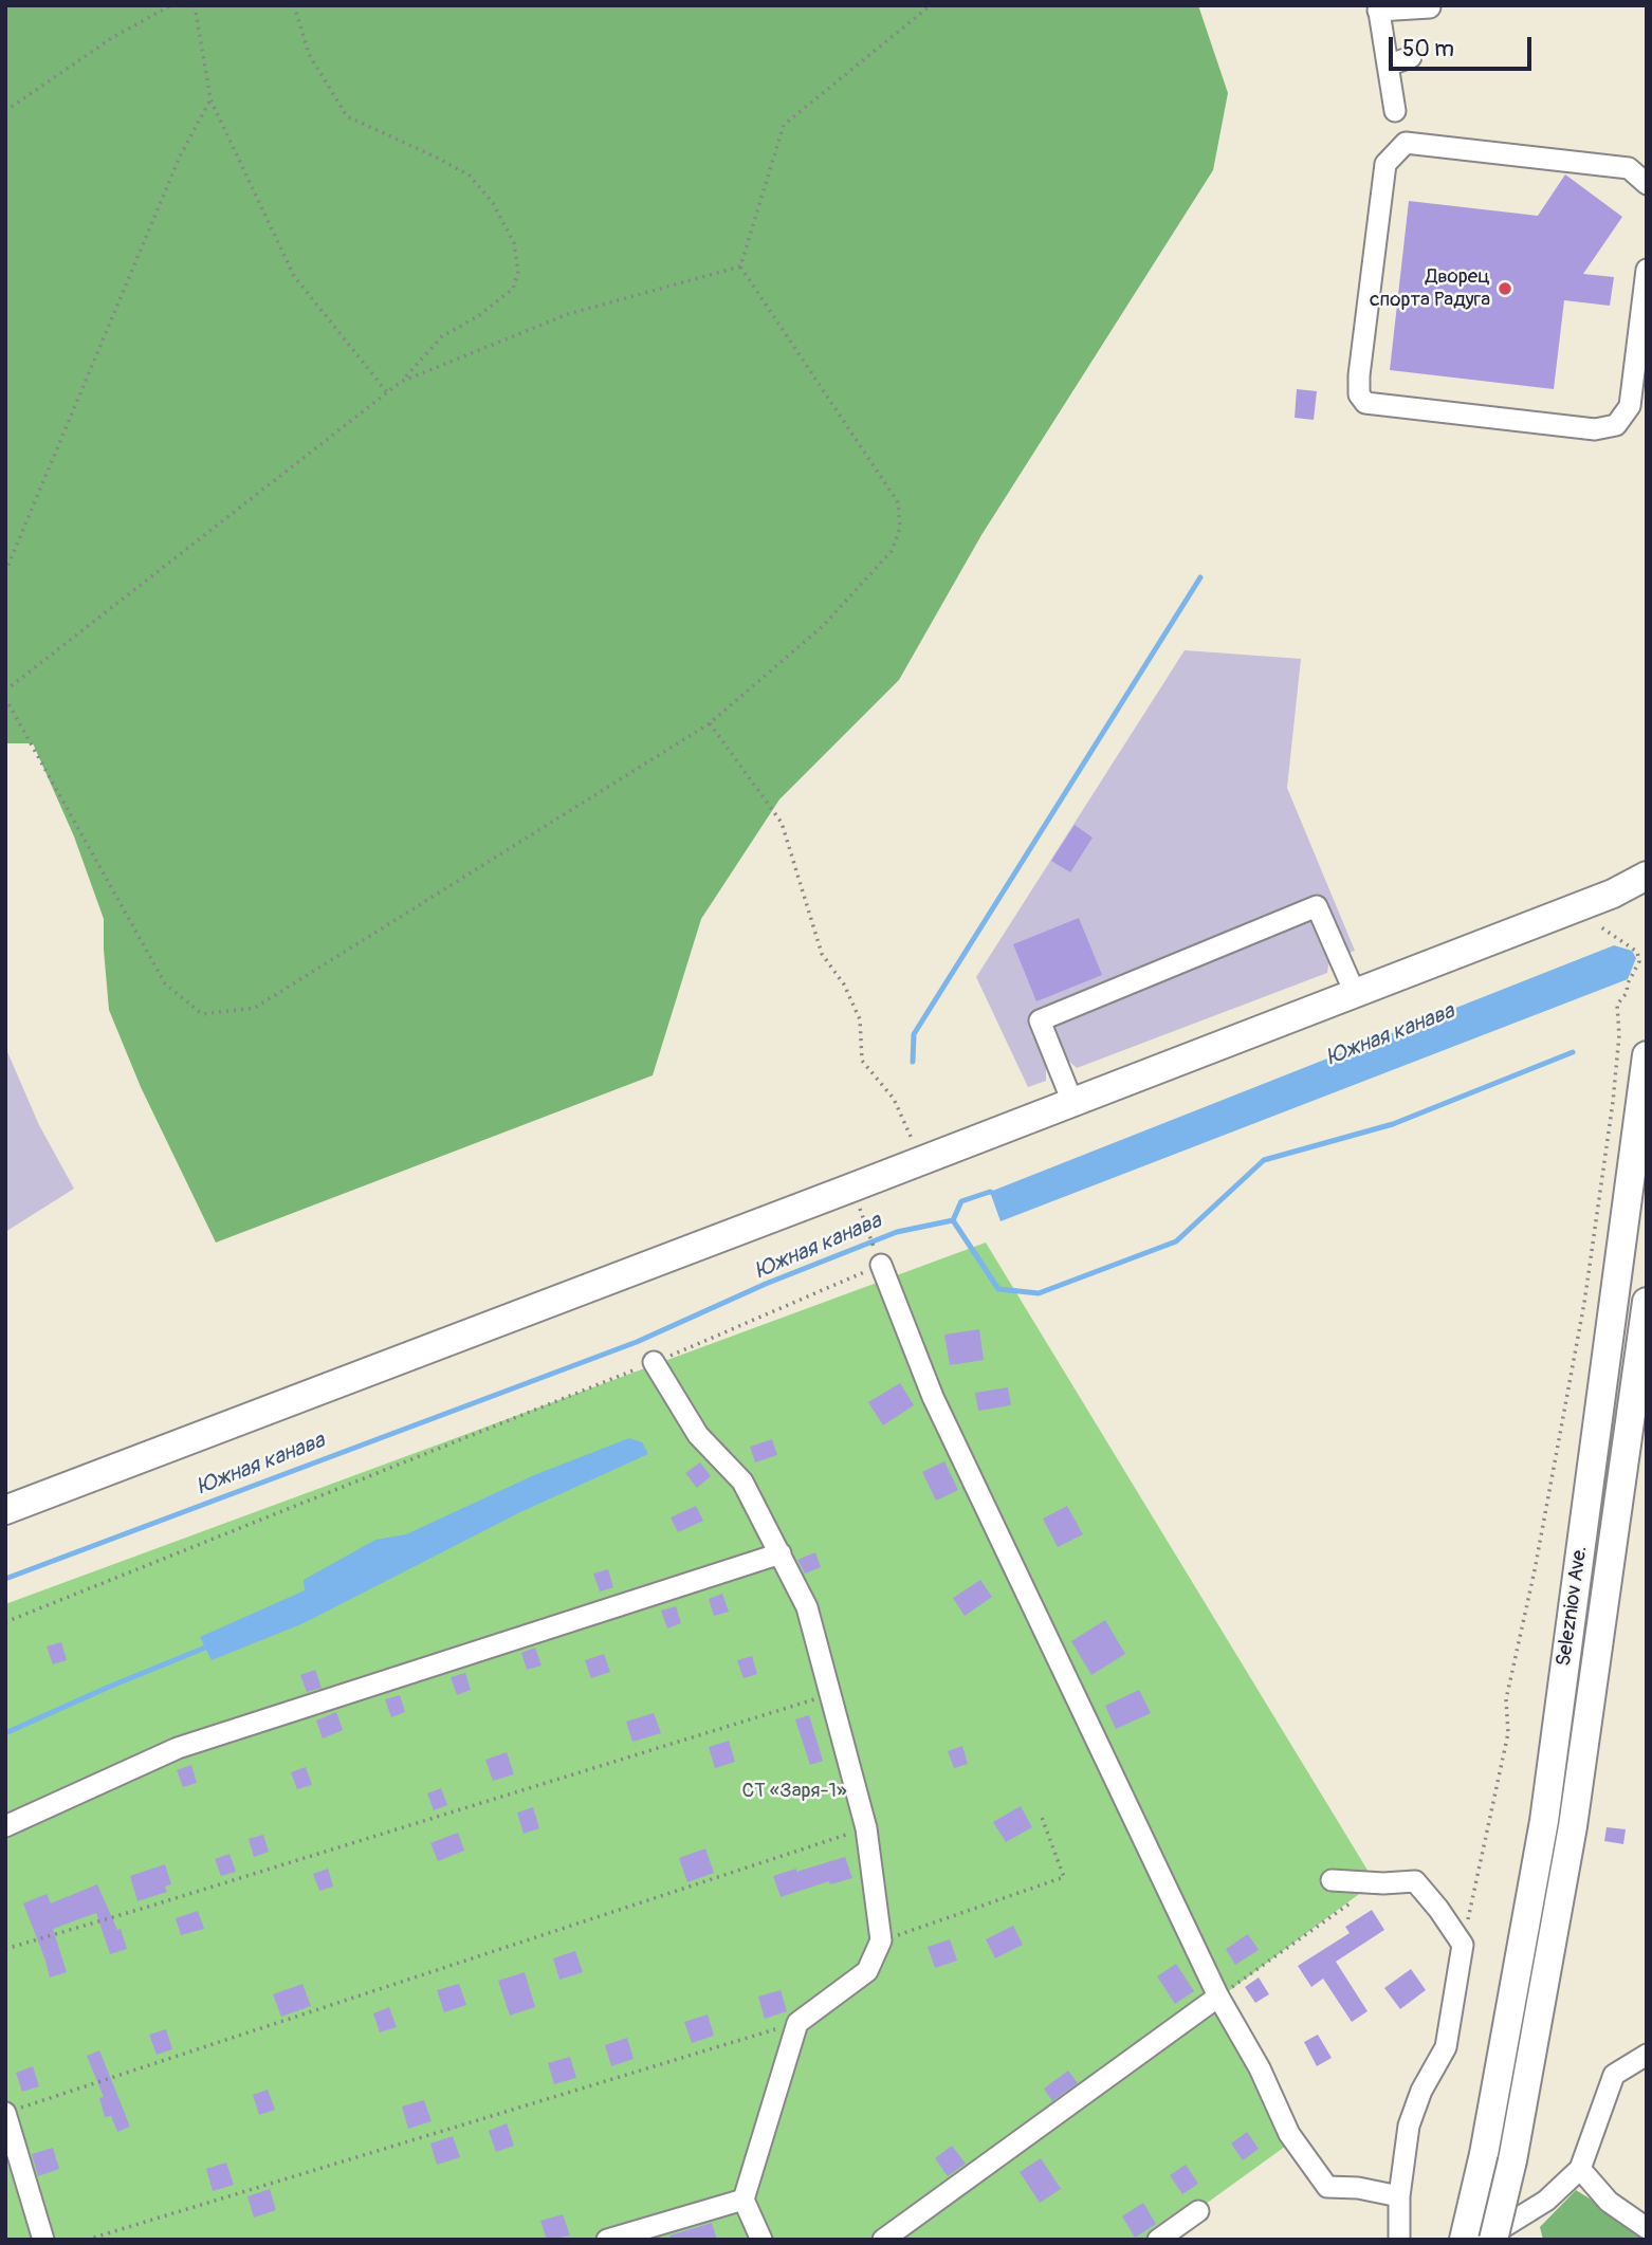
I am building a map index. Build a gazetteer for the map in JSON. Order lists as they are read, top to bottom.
{
  "streets": {
    "main road": ["Selezniov Ave."]
  },
  "water": ["Южная канава"],
  "parks": ["СТ «Заря-1»"],
  "places": ["Дворец спорта Радуга"],
  "scale_bar": "50 m"
}
